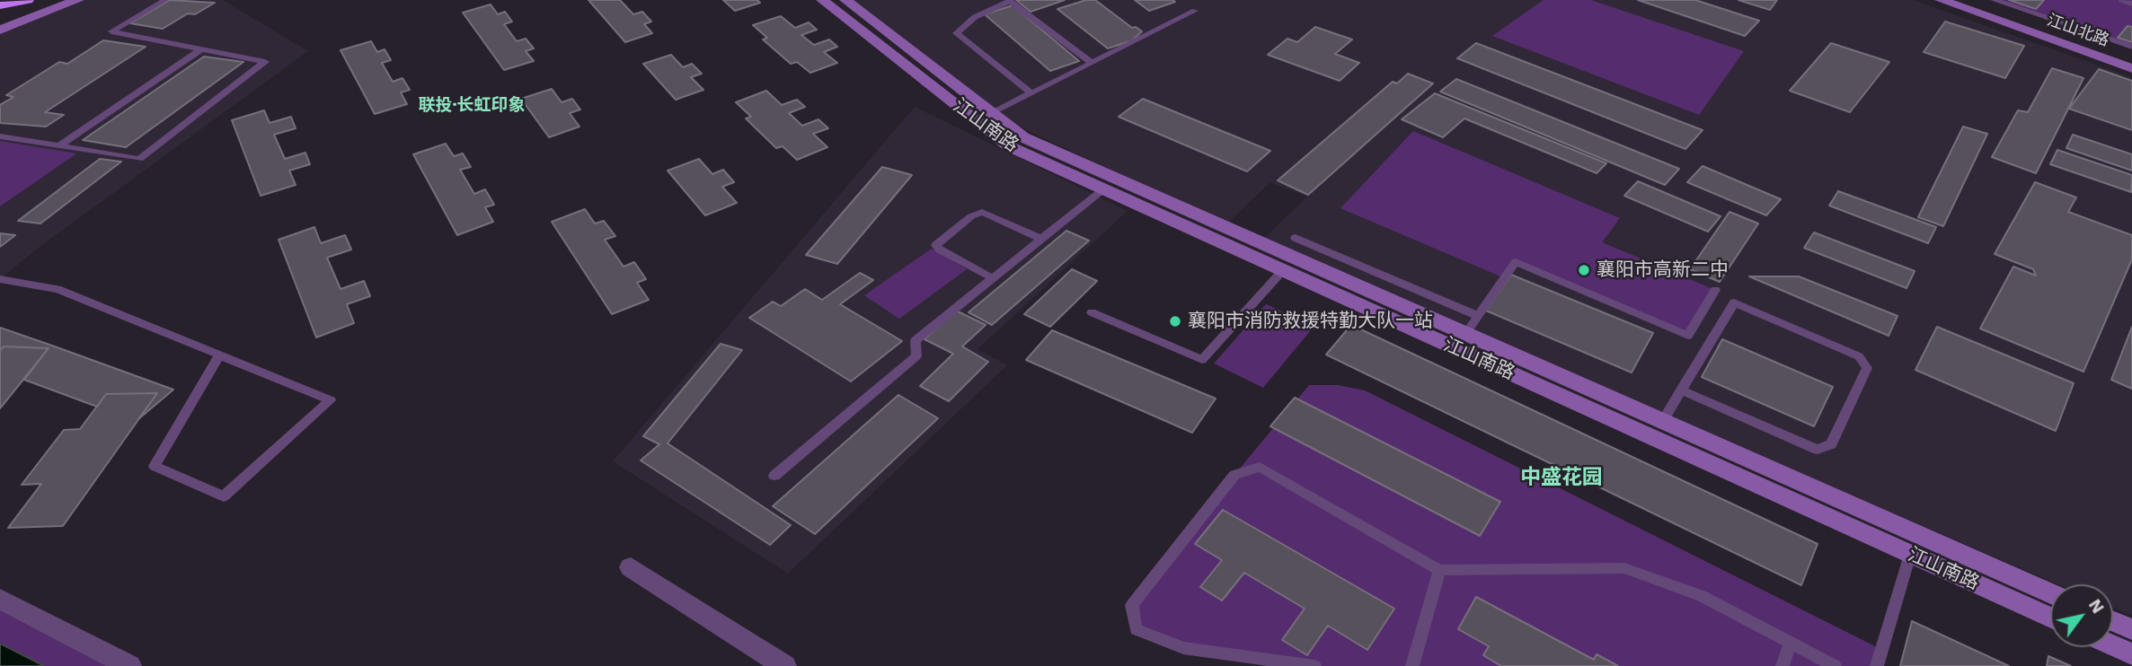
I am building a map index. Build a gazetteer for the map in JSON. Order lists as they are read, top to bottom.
{
  "streets": {
    "street": ["江山北路", "江山南路"]
  },
  "districts": ["联投·长虹印象", "中盛花园"],
  "places": ["襄阳市高新二中", "襄阳市消防救援特勤大队一站"],
  "north": "top right"
}
